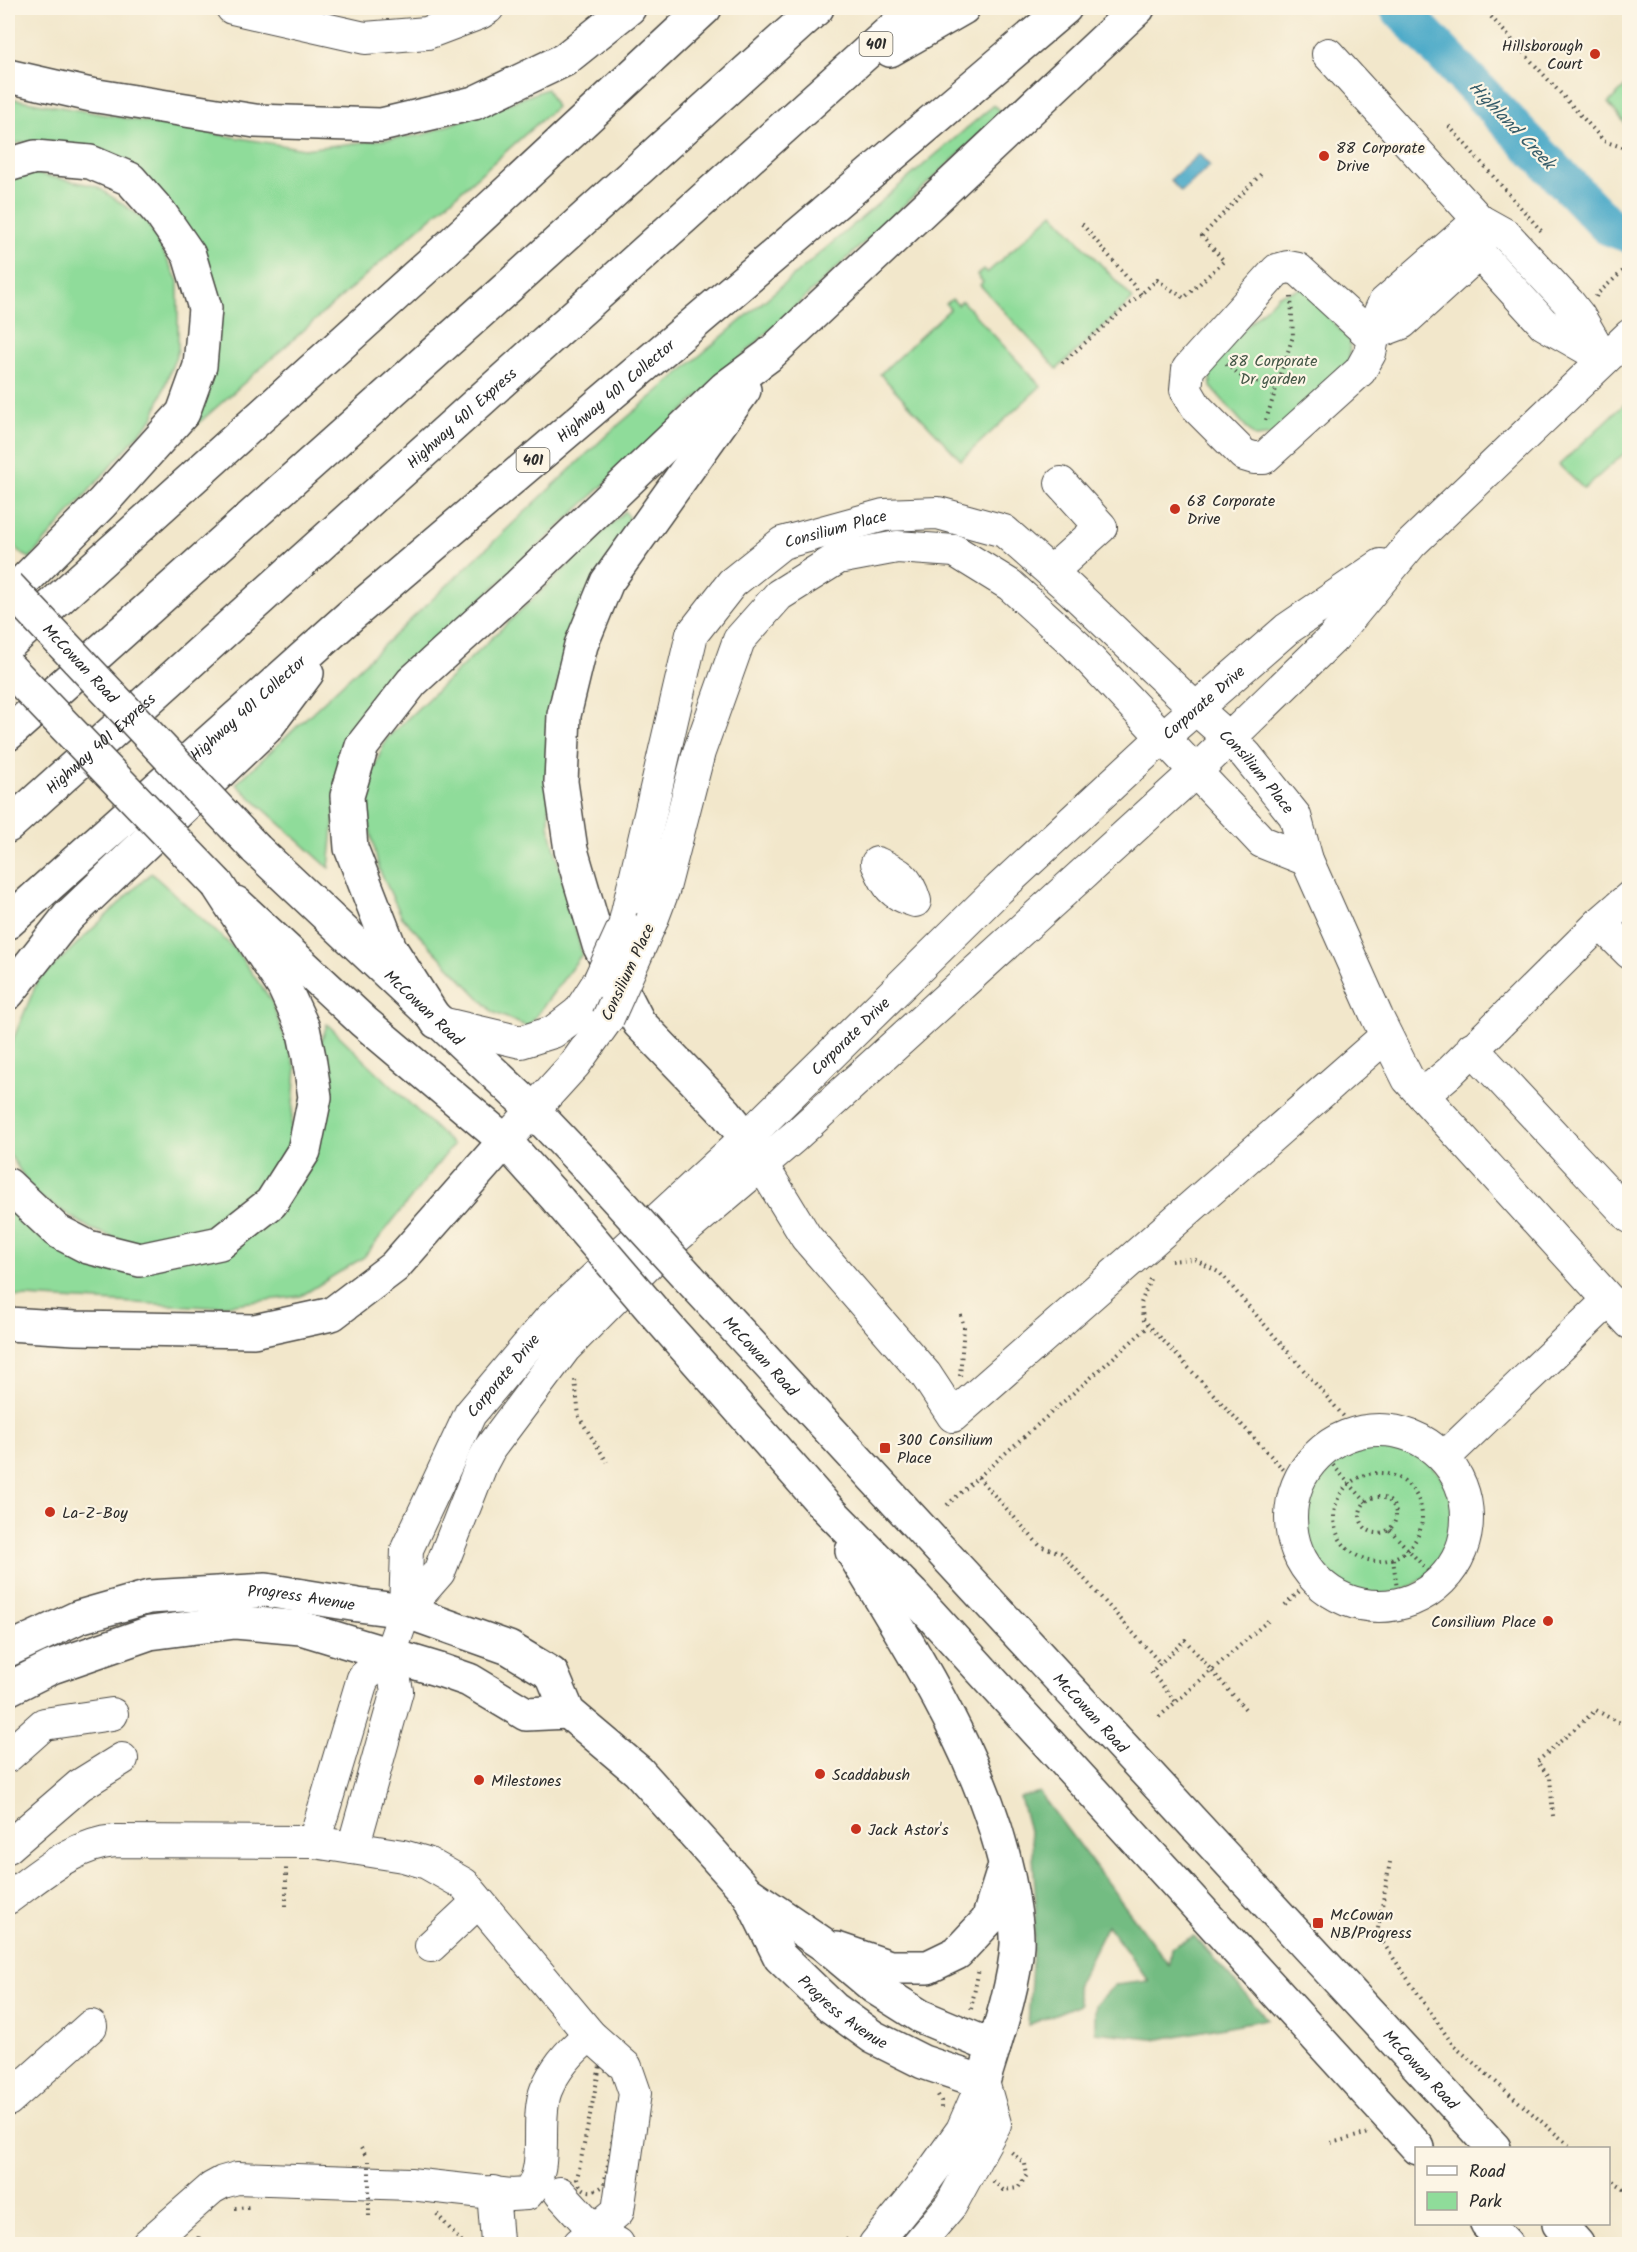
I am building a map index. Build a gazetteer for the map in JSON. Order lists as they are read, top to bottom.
{
  "streets": {
    "main road": [
      "401",
      "Highway 401 Collector",
      "Highway 401 Express",
      "McCowan Road",
      "Progress Avenue"
    ],
    "street": ["Consilium Place", "Corporate Drive"]
  },
  "crossings": [
    ["Consilium Place", "McCowan Road"],
    ["Consilium Place", "Corporate Drive"],
    ["Corporate Drive", "Progress Avenue"]
  ],
  "water": ["Highland Creek"],
  "parks": ["88 Corporate Dr garden"],
  "places": {
    "other": [
      "Hillsborough Court",
      "88 Corporate Drive",
      "68 Corporate Drive",
      "La-Z-Boy",
      "Consilium Place",
      "Scaddabush",
      "Milestones",
      "Jack Astor's"
    ],
    "transit": ["300 Consilium Place", "McCowan NB/Progress"]
  },
  "legend": ["Road", "Park"]
}
